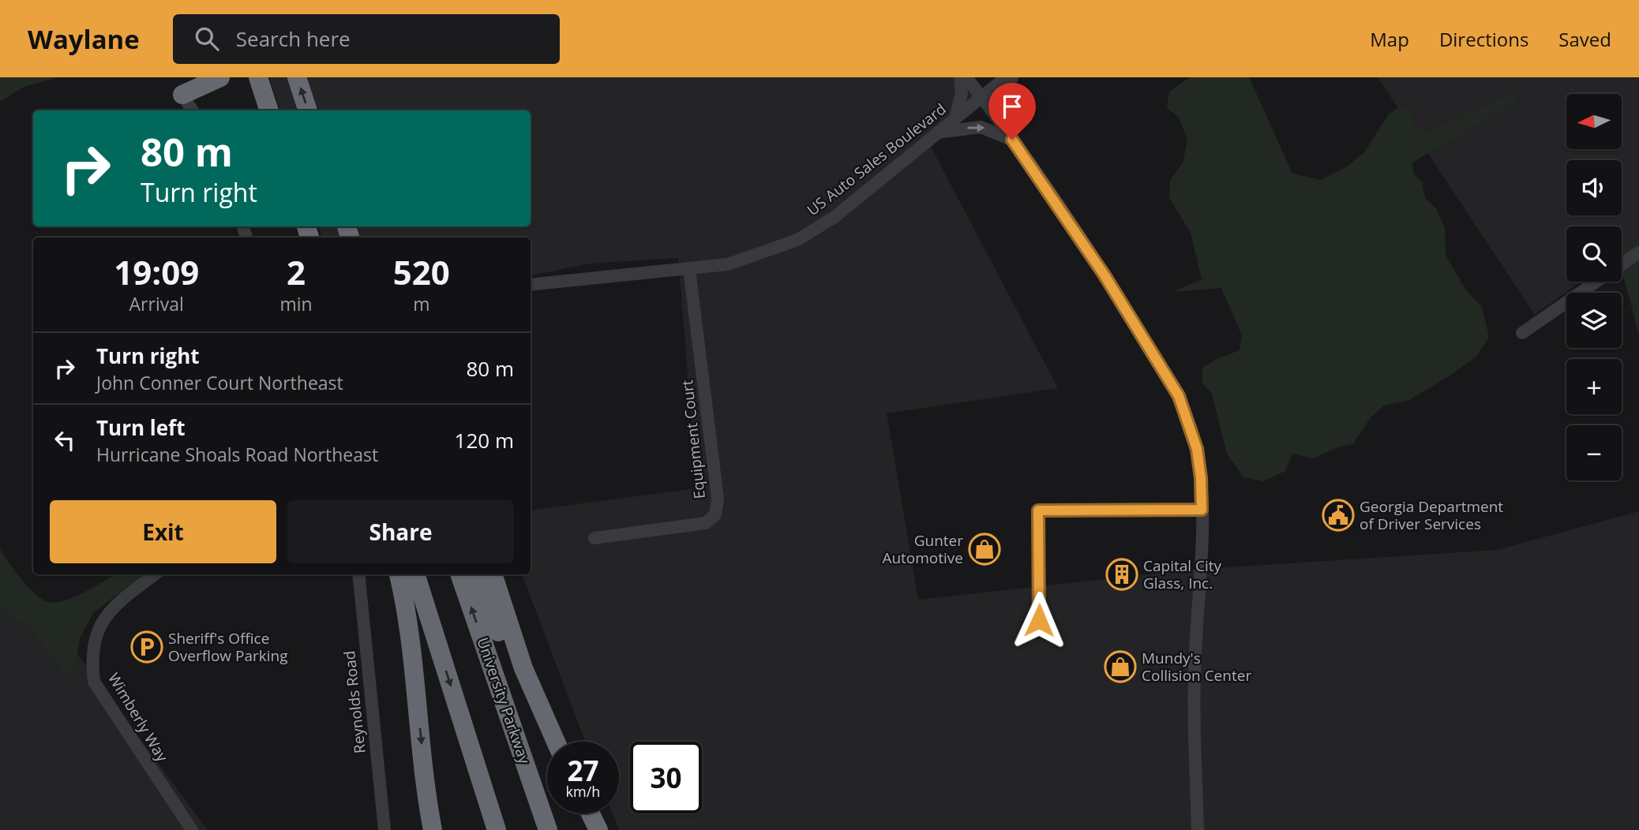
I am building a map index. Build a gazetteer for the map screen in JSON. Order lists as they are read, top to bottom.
{
  "streets": {
    "highway": ["University Parkway"],
    "street": [
      "US Auto Sales Boulevard",
      "Equipment Court",
      "Reynolds Road",
      "Wimberly Way"
    ]
  },
  "crossings": [
    ["US Auto Sales Boulevard", "Equipment Court"]
  ],
  "places": {
    "public building": ["Georgia Department of Driver Services"],
    "shop": ["Gunter Automotive", "Mundy's Collision Center"],
    "building": ["Capital City Glass, Inc."],
    "parking": ["Sheriff's Office Overflow Parking"]
  },
  "north": "left",
  "page": {
    "header": "Waylane",
    "search": "Search here",
    "nav": ["Map", "Directions", "Saved"],
    "map_buttons": ["+", "−"],
    "turn": ["80 m", "Turn right"],
    "eta": [
      "19:09",
      "Arrival",
      "2",
      "min",
      "520",
      "m"
    ],
    "list": [
      {
        "name": "Turn right",
        "note": "John Conner Court Northeast",
        "value": "80 m"
      },
      {
        "name": "Turn left",
        "note": "Hurricane Shoals Road Northeast",
        "value": "120 m"
      }
    ],
    "buttons": ["Exit", "Share"],
    "speed": "27 km/h",
    "limit": "30"
  }
}
